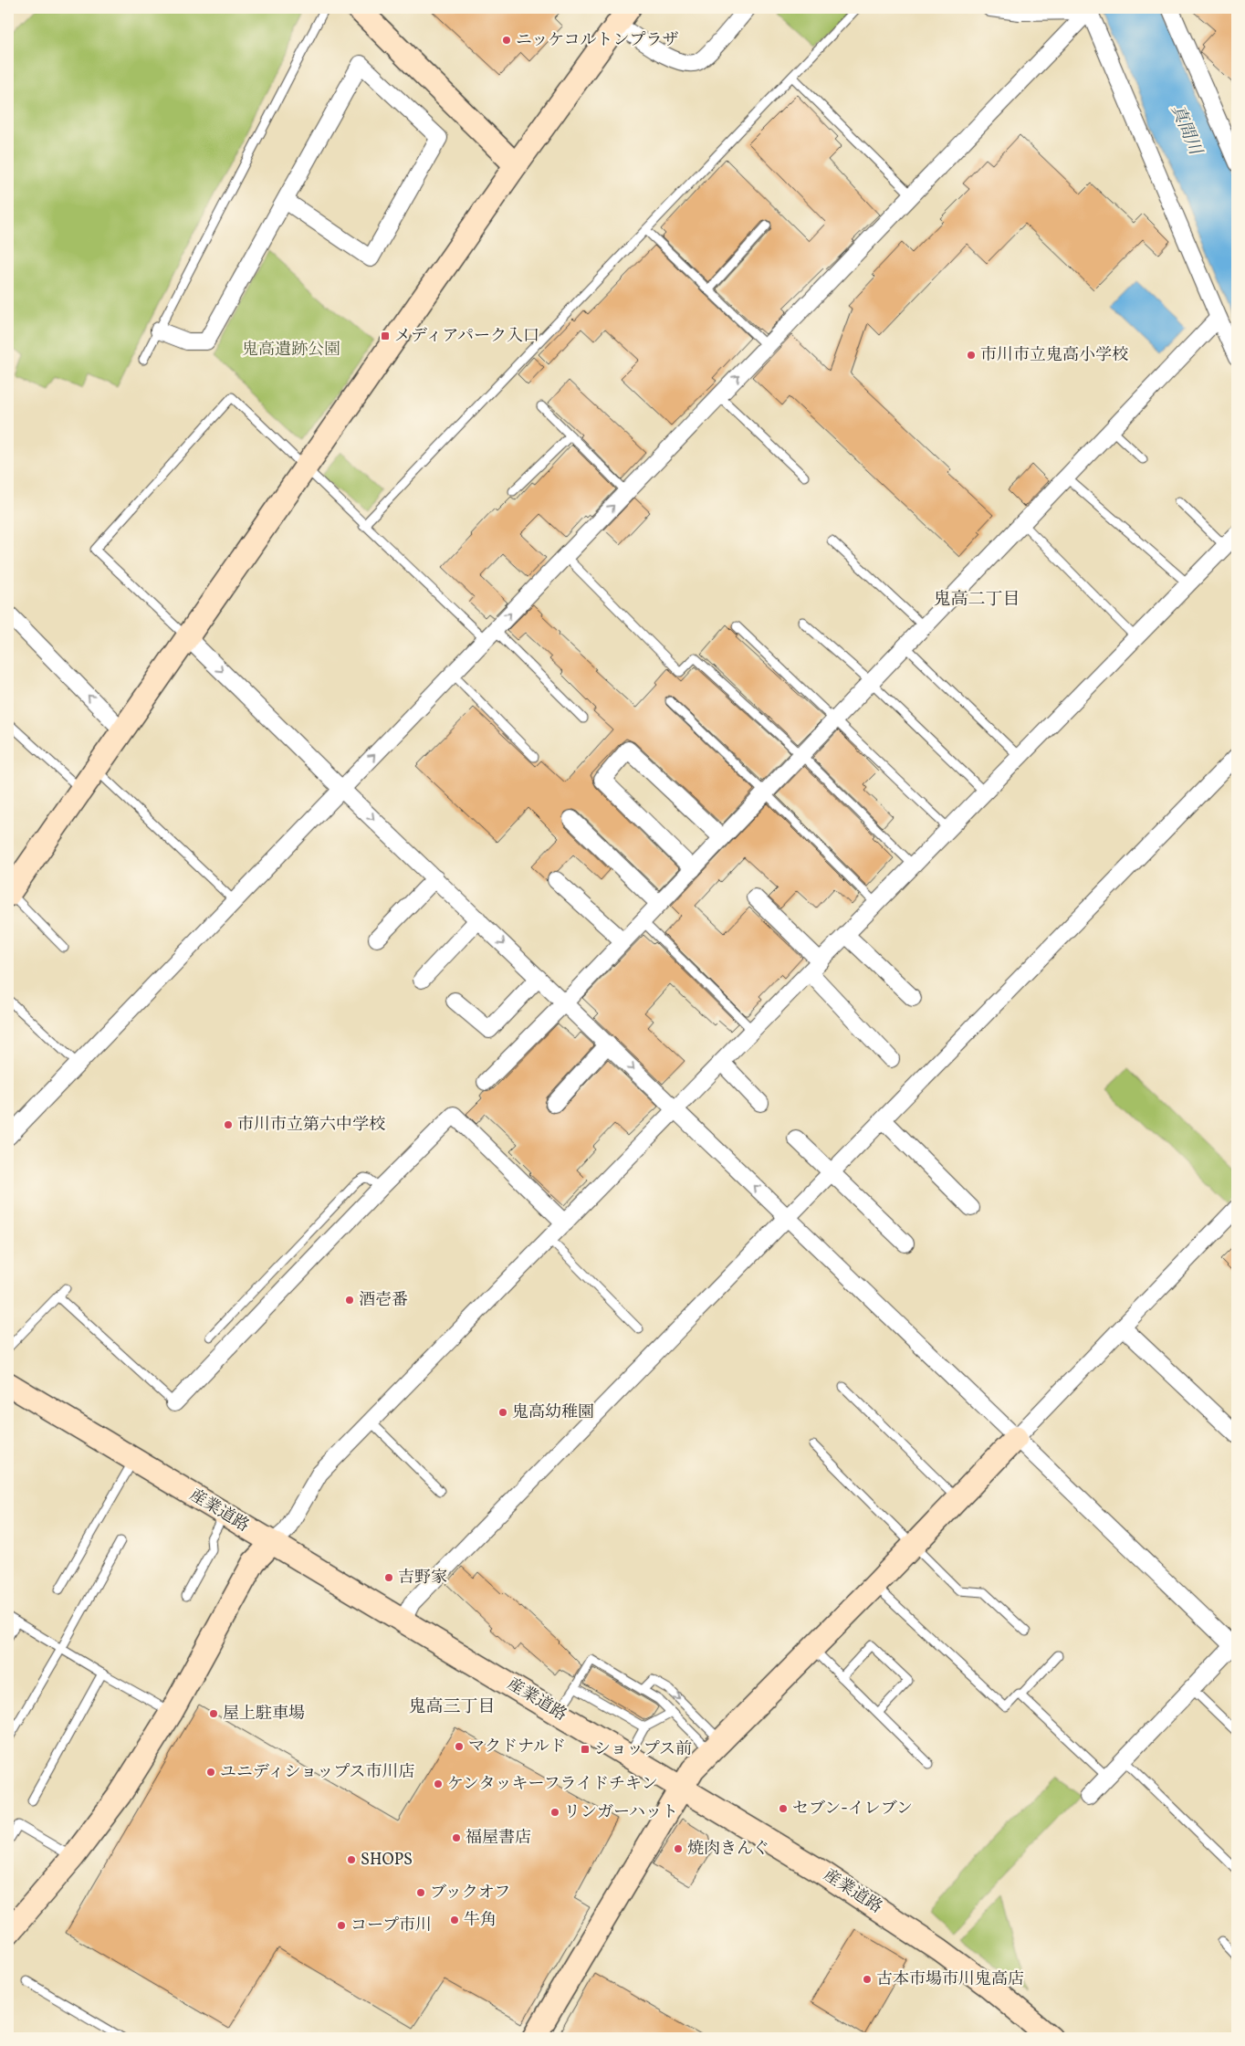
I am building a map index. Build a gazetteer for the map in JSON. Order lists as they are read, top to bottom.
{
  "streets": {
    "street": ["産業道路"]
  },
  "districts": ["鬼高二丁目", "鬼高三丁目"],
  "water": ["真間川"],
  "parks": ["鬼高遺跡公園"],
  "places": {
    "other": [
      "ニッケコルトンプラザ",
      "市川市立鬼高小学校",
      "市川市立第六中学校",
      "酒壱番",
      "鬼高幼稚園",
      "吉野家",
      "屋上駐車場",
      "マクドナルド",
      "ユニディショップス市川店",
      "ケンタッキーフライドチキン",
      "セブン-イレブン",
      "リンガーハット",
      "福屋書店",
      "焼肉きんぐ",
      "SHOPS",
      "ブックオフ",
      "牛角",
      "コープ市川",
      "古本市場市川鬼高店"
    ],
    "transit": ["メディアパーク入口", "ショップス前"]
  }
}
